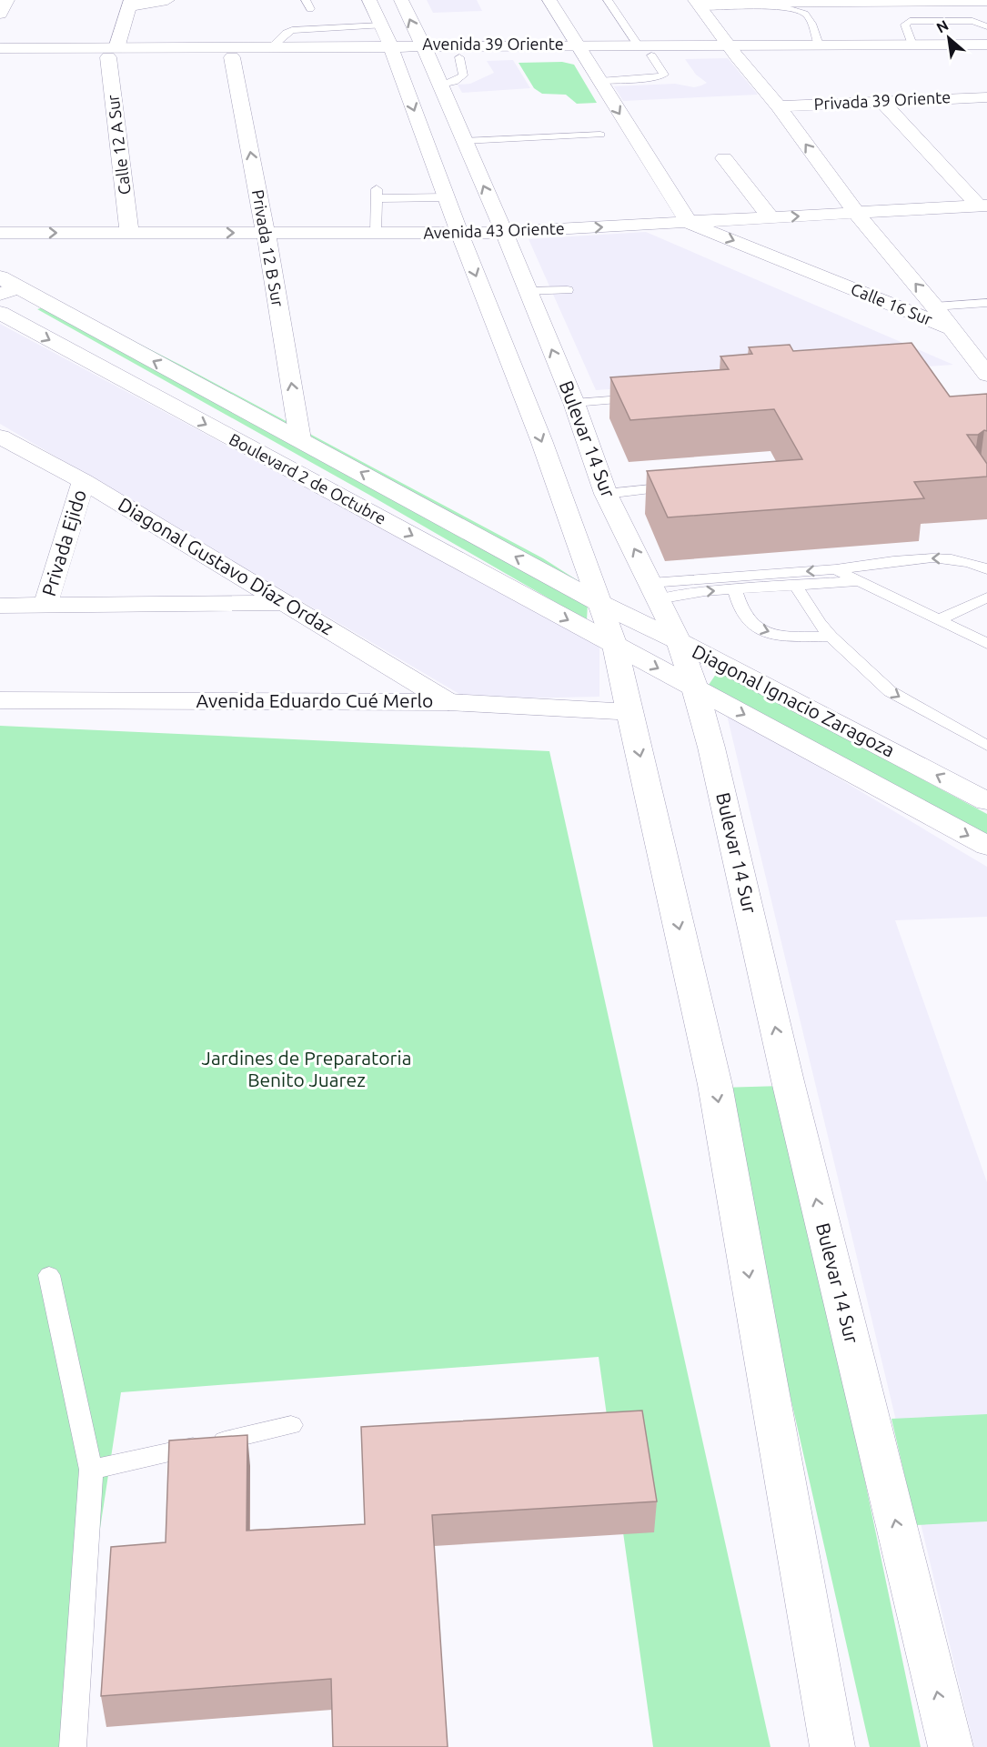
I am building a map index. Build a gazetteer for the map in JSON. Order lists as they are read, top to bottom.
{
  "streets": {
    "main road": [
      "Avenida 39 Oriente",
      "Privada 39 Oriente",
      "Calle 12 A Sur",
      "Avenida 43 Oriente",
      "Privada 12 B Sur",
      "Calle 16 Sur",
      "Bulevar 14 Sur",
      "Boulevard 2 de Octubre",
      "Privada Ejido",
      "Diagonal Gustavo Díaz Ordaz",
      "Avenida Eduardo Cué Merlo",
      "Diagonal Ignacio Zaragoza"
    ]
  },
  "crossings": [
    ["Avenida 39 Oriente", "Calle 12 A Sur"],
    ["Avenida 39 Oriente", "Privada 12 B Sur"],
    ["Avenida 39 Oriente", "Calle 16 Sur"],
    ["Avenida 39 Oriente", "Bulevar 14 Sur"],
    ["Privada 39 Oriente", "Calle 16 Sur"],
    ["Calle 12 A Sur", "Avenida 43 Oriente"],
    ["Avenida 43 Oriente", "Privada 12 B Sur"],
    ["Avenida 43 Oriente", "Calle 16 Sur"],
    ["Avenida 43 Oriente", "Bulevar 14 Sur"],
    ["Privada 12 B Sur", "Boulevard 2 de Octubre"],
    ["Bulevar 14 Sur", "Diagonal Ignacio Zaragoza"],
    ["Boulevard 2 de Octubre", "Diagonal Ignacio Zaragoza"],
    ["Privada Ejido", "Diagonal Gustavo Díaz Ordaz"],
    ["Diagonal Gustavo Díaz Ordaz", "Avenida Eduardo Cué Merlo"]
  ],
  "one_way": ["Avenida 43 Oriente"],
  "parks": ["Jardines de Preparatoria Benito Juarez"],
  "north": "top left"
}
